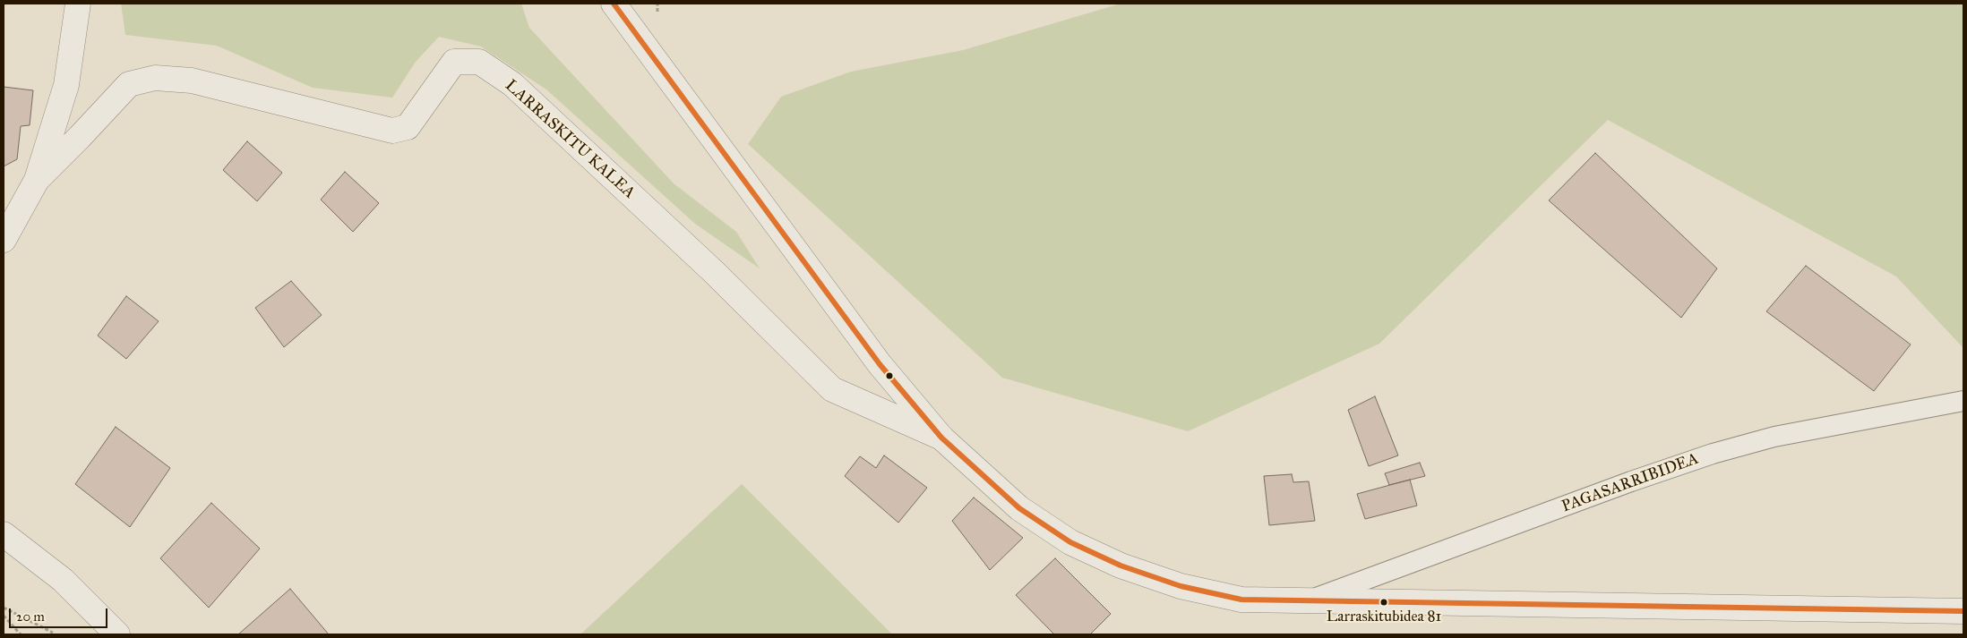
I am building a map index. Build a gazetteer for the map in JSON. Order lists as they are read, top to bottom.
{
  "streets": {
    "street": ["LARRASKITU KALEA"],
    "lane": ["PAGASARRIBIDEA"]
  },
  "places": ["Larraskitubidea 81"],
  "scale_bar": "20 m"
}
